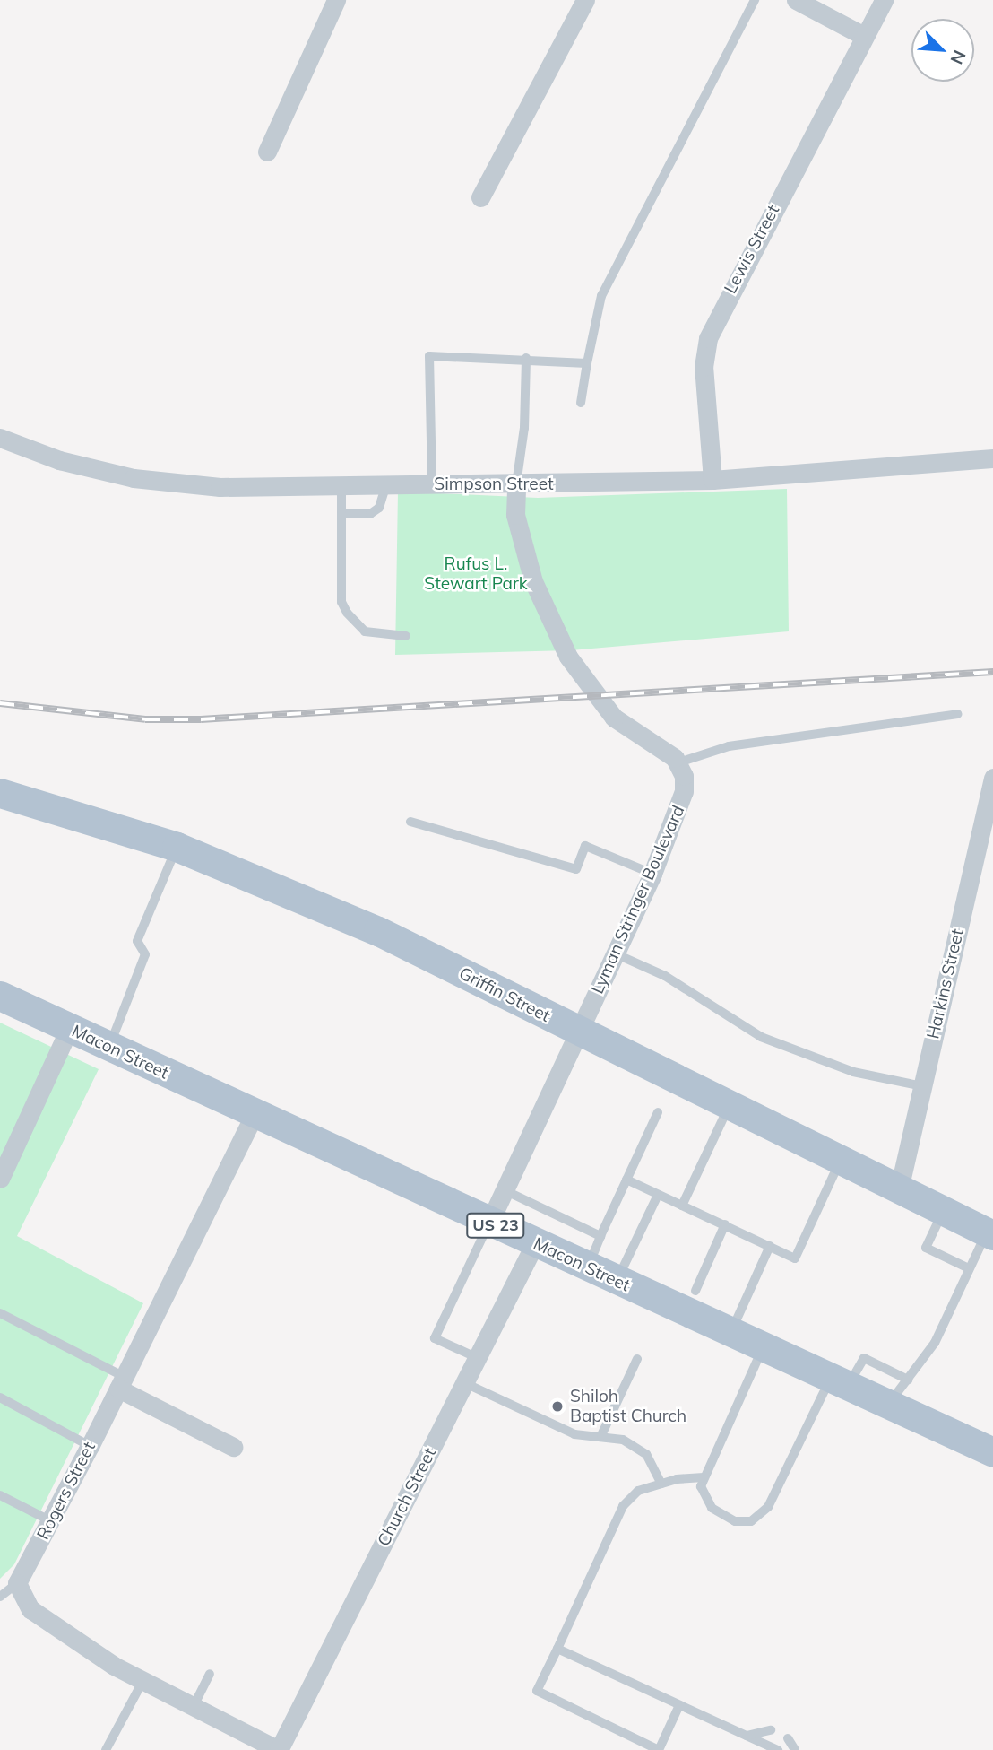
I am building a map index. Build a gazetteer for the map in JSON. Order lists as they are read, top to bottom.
{
  "streets": {
    "main road": ["Griffin Street", "Macon Street", "US 23"],
    "street": [
      "Lewis Street",
      "Simpson Street",
      "Lyman Stringer Boulevard",
      "Harkins Street",
      "Rogers Street",
      "Church Street"
    ]
  },
  "crossings": [
    ["Lewis Street", "Simpson Street"],
    ["Lyman Stringer Boulevard", "Griffin Street"],
    ["Lyman Stringer Boulevard", "Macon Street"],
    ["Harkins Street", "Griffin Street"],
    ["Macon Street", "Rogers Street"],
    ["Macon Street", "Church Street"],
    ["Rogers Street", "Church Street"]
  ],
  "parks": ["Rufus L. Stewart Park"],
  "places": ["Shiloh Baptist Church"],
  "north": "bottom right"
}
